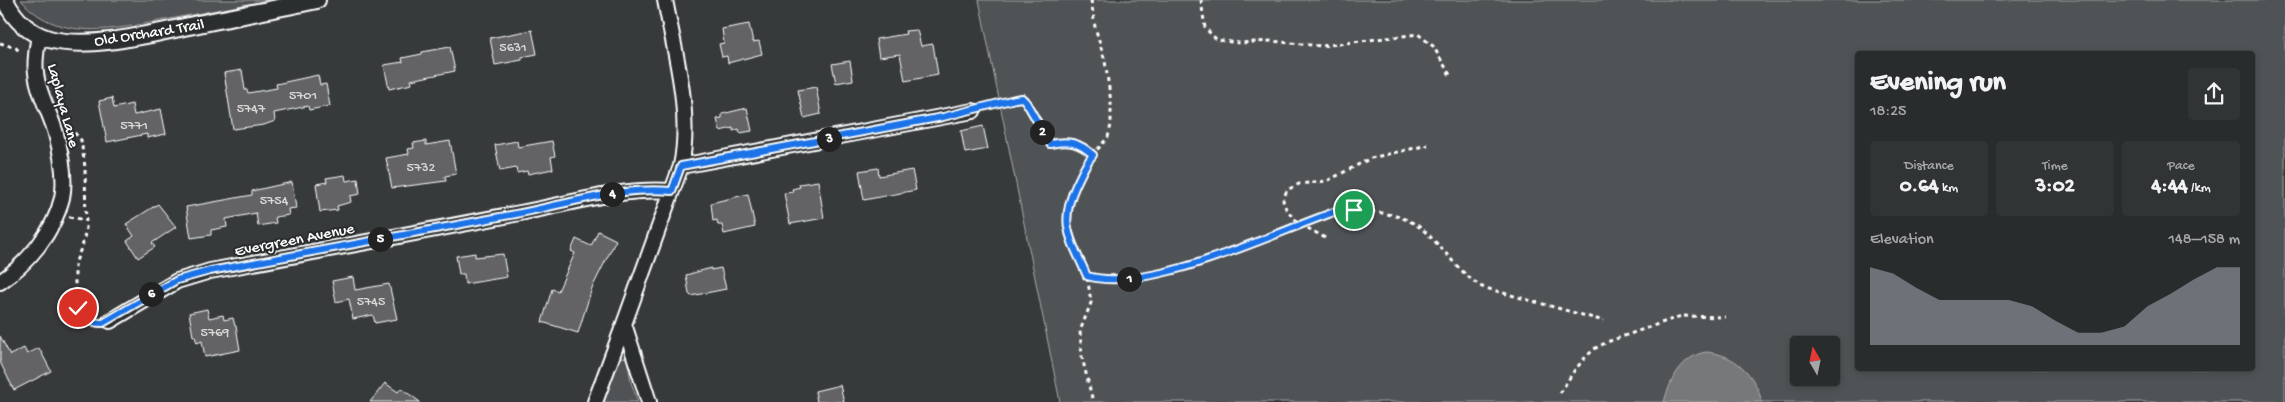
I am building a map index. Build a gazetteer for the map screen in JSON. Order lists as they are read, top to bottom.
{
  "streets": {
    "street": ["Old Orchard Trail", "Laplaya Lane", "Evergreen Avenue"]
  },
  "crossings": [
    ["Old Orchard Trail", "Laplaya Lane"]
  ],
  "house_numbers": [
    "5631",
    "5701",
    "5747",
    "5771",
    "5732",
    "5754",
    "5745",
    "5769"
  ],
  "north": "top",
  "page": {
    "heading": ["Evening run", "18:25"],
    "pins": [
      "2",
      "3",
      "4",
      "5",
      "1",
      "6"
    ],
    "stats": [
      ["Distance", "0.64 km"],
      ["Time", "3:02"],
      ["Pace", "4:44 /km"]
    ],
    "chart": ["Elevation", "148–158 m"]
  }
}
